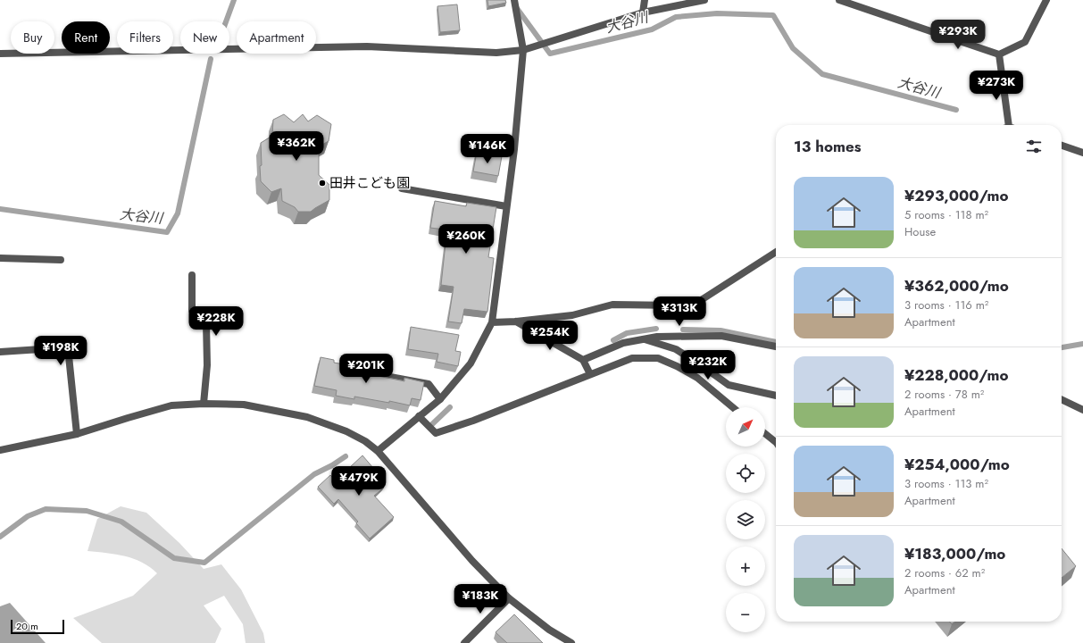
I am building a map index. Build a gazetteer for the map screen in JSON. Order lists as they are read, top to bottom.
{
  "water": ["大谷川"],
  "places": ["田井こども園"],
  "scale_bar": "20 m",
  "north": "top right",
  "page": {
    "price": [
      "¥293K",
      "¥273K",
      "¥362K",
      "¥146K",
      "¥260K",
      "¥313K",
      "¥228K",
      "¥254K",
      "¥198K",
      "¥232K",
      "¥201K",
      "¥479K",
      "¥183K"
    ],
    "chip": [
      "Buy",
      "Rent",
      "Filters",
      "New",
      "Apartment"
    ],
    "heading": "13 homes",
    "list": [
      {
        "name": "¥293,000/mo",
        "note": "5 rooms · 118 m² · House"
      },
      {
        "name": "¥362,000/mo",
        "note": "3 rooms · 116 m² · Apartment"
      },
      {
        "name": "¥228,000/mo",
        "note": "2 rooms · 78 m² · Apartment"
      },
      {
        "name": "¥254,000/mo",
        "note": "3 rooms · 113 m² · Apartment"
      },
      {
        "name": "¥183,000/mo",
        "note": "2 rooms · 62 m² · Apartment"
      }
    ],
    "map_buttons": ["+", "−"],
    "scale": "20 m"
  }
}
